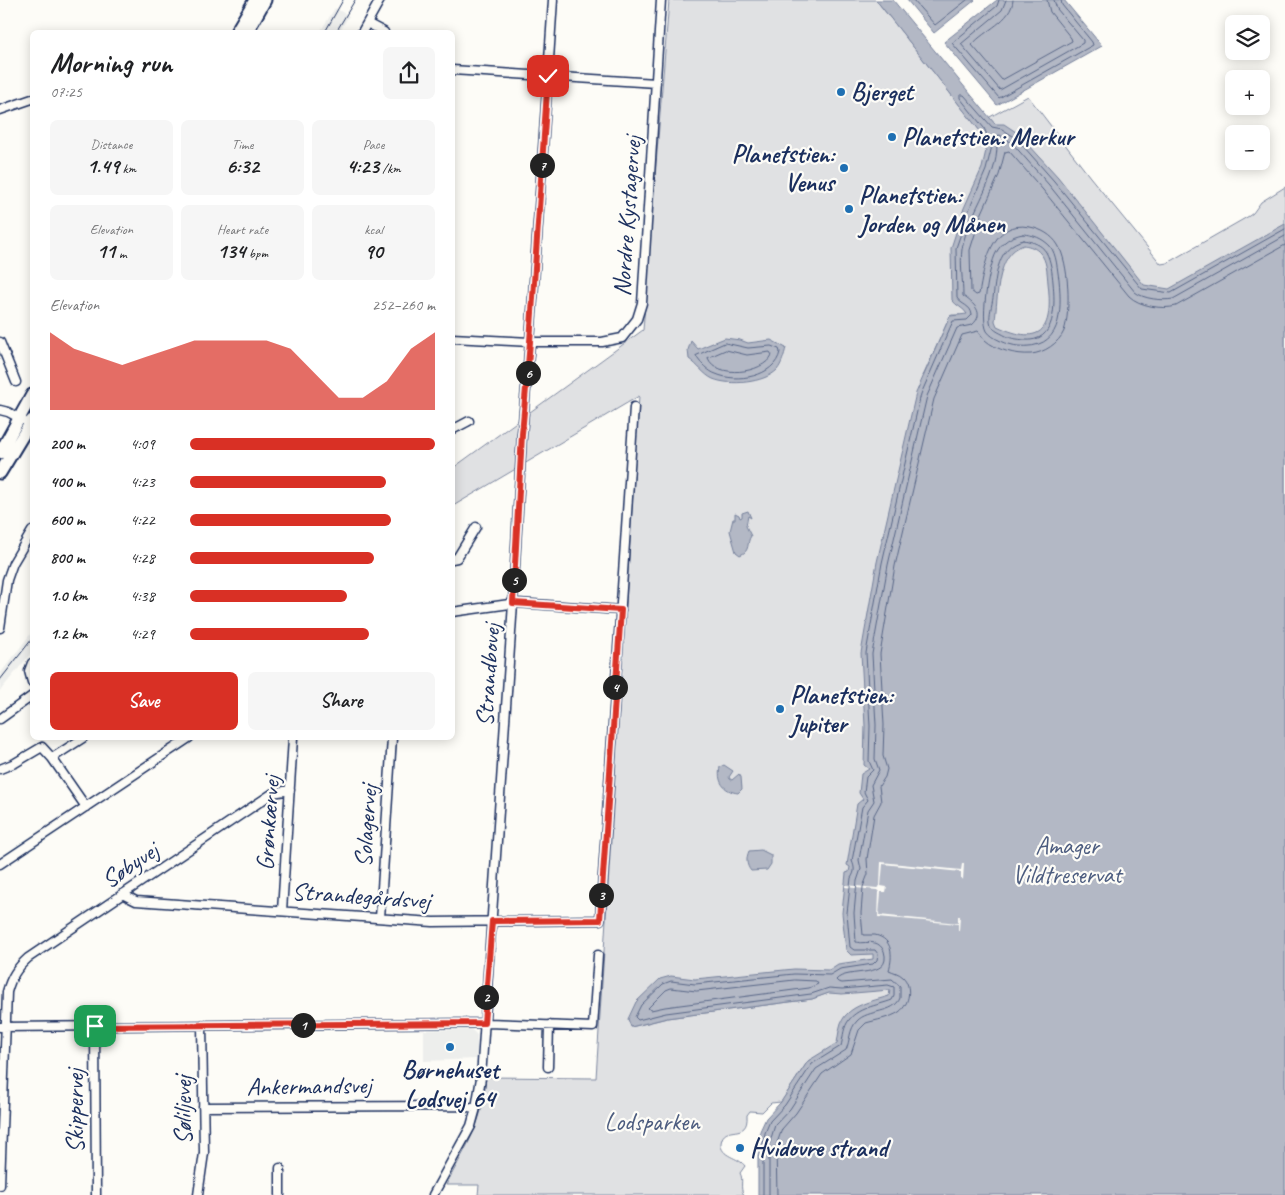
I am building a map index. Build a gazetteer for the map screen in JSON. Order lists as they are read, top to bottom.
{
  "streets": {
    "street": [
      "Nordre Kystagervej",
      "Strandbovej",
      "Grønkærvej",
      "Solagervej",
      "Søbyvej",
      "Strandegårdsvej",
      "Ankermandsvej",
      "Søliljevej",
      "Skippervej"
    ]
  },
  "crossings": [
    ["Nordre Kystagervej", "Strandbovej"],
    ["Strandbovej", "Strandegårdsvej"],
    ["Strandbovej", "Ankermandsvej"],
    ["Grønkærvej", "Søbyvej"],
    ["Grønkærvej", "Strandegårdsvej"],
    ["Solagervej", "Strandegårdsvej"],
    ["Søbyvej", "Strandegårdsvej"],
    ["Ankermandsvej", "Søliljevej"]
  ],
  "parks": ["Amager Vildtreservat", "Lodsparken"],
  "places": [
    "Bjerget",
    "Planetstien: Merkur",
    "Planetstien: Venus",
    "Planetstien: Jorden og Månen",
    "Planetstien: Jupiter",
    "Børnehuset Lodsvej 64",
    "Hvidovre strand"
  ],
  "page": {
    "map_buttons": ["+", "−"],
    "heading": ["Morning run", "07:25"],
    "stats": [
      ["Distance", "1.49 km"],
      ["Time", "6:32"],
      ["Pace", "4:23 /km"],
      ["Elevation", "11 m"],
      ["Heart rate", "134 bpm"],
      ["kcal", "90"]
    ],
    "pins": [
      "7",
      "6",
      "5",
      "4",
      "3",
      "2",
      "1"
    ],
    "chart": ["Elevation", "252–260 m"],
    "list": [
      {
        "name": "200 m",
        "note": "4:09"
      },
      {
        "name": "400 m",
        "note": "4:23"
      },
      {
        "name": "600 m",
        "note": "4:22"
      },
      {
        "name": "800 m",
        "note": "4:28"
      },
      {
        "name": "1.0 km",
        "note": "4:38"
      },
      {
        "name": "1.2 km",
        "note": "4:29"
      }
    ],
    "buttons": ["Save", "Share"]
  }
}
